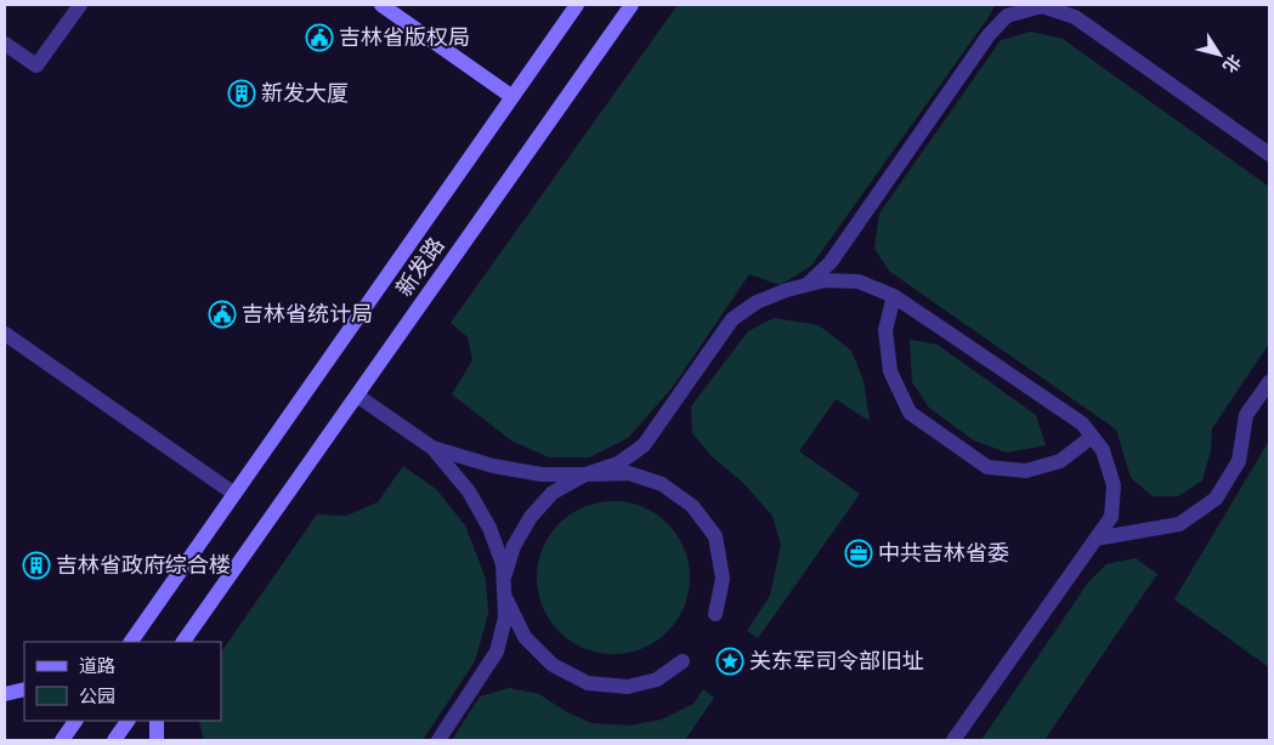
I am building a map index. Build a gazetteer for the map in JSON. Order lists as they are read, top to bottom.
{
  "streets": {
    "main road": ["新发路"]
  },
  "places": {
    "public building": ["吉林省版权局", "吉林省统计局"],
    "building": ["新发大厦", "吉林省政府综合楼"],
    "office": ["中共吉林省委"],
    "place": ["关东军司令部旧址"]
  },
  "legend": ["道路", "公园"],
  "north": "bottom right"
}
